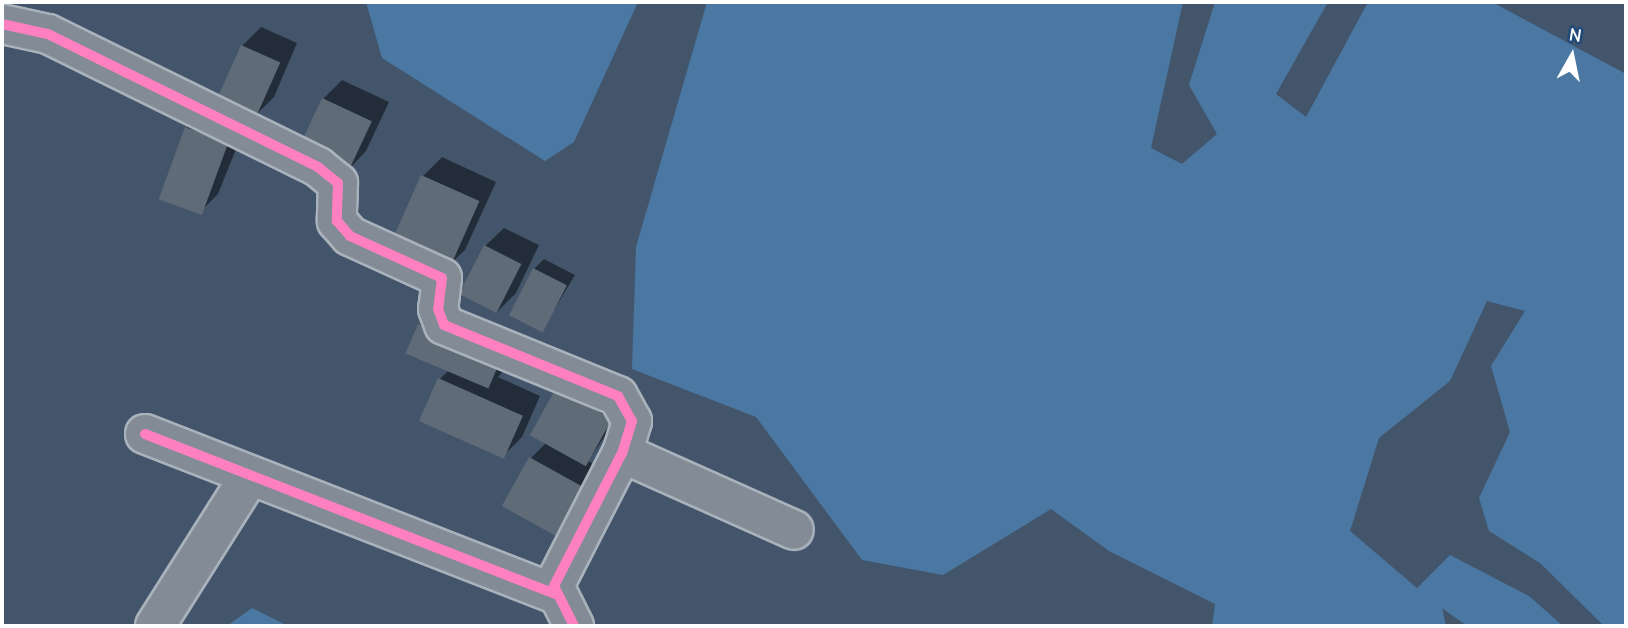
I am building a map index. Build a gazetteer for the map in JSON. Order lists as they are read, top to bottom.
{
  "north": "top"
}
